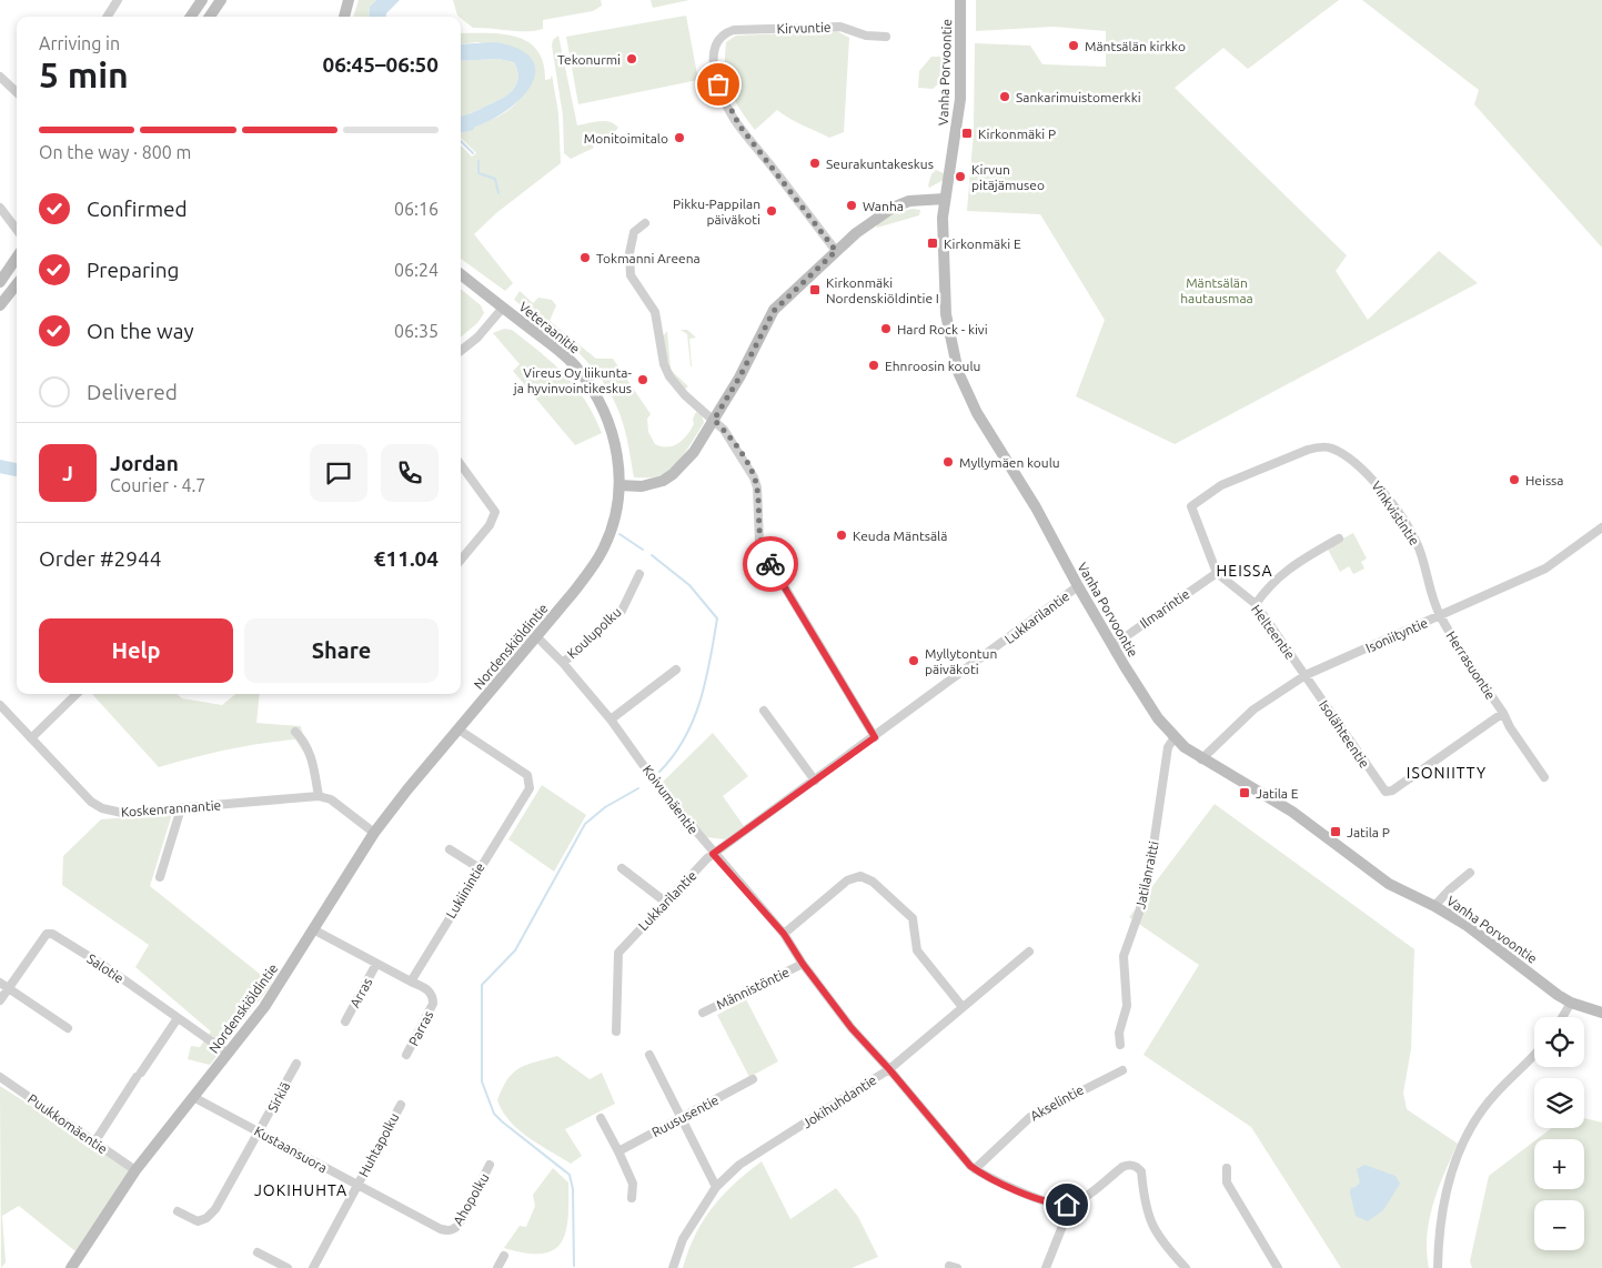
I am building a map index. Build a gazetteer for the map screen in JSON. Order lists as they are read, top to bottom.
{
  "streets": {
    "main road": ["Vanha Porvoontie", "Veteraanitie", "Nordenskiöldintie"],
    "street": [
      "Kirvuntie",
      "Vinkvistintie",
      "Ilmarintie",
      "Lukkarilantie",
      "Helteentie",
      "Koulupolku",
      "Isoniityntie",
      "Herrasuontie",
      "Isolähteentie",
      "Koivumäentie",
      "Koskenrannantie",
      "Jatilanraitti",
      "Lukiinintie",
      "Salotie",
      "Männistöntie",
      "Arras",
      "Parras",
      "Sirkiä",
      "Jokihuhdantie",
      "Akselintie",
      "Ruususentie",
      "Puukkomäentie",
      "Huhtapolku",
      "Kustaansuora",
      "Ahopolku"
    ]
  },
  "crossings": [
    ["Vanha Porvoontie", "Ilmarintie"],
    ["Vanha Porvoontie", "Lukkarilantie"],
    ["Vanha Porvoontie", "Isoniityntie"],
    ["Vanha Porvoontie", "Jatilanraitti"],
    ["Veteraanitie", "Nordenskiöldintie"],
    ["Vinkvistintie", "Ilmarintie"],
    ["Vinkvistintie", "Helteentie"],
    ["Vinkvistintie", "Isoniityntie"],
    ["Vinkvistintie", "Herrasuontie"],
    ["Ilmarintie", "Helteentie"],
    ["Lukkarilantie", "Koivumäentie"],
    ["Helteentie", "Isoniityntie"],
    ["Helteentie", "Isolähteentie"],
    ["Koulupolku", "Koivumäentie"],
    ["Isoniityntie", "Herrasuontie"],
    ["Isoniityntie", "Isolähteentie"],
    ["Nordenskiöldintie", "Koivumäentie"],
    ["Nordenskiöldintie", "Lukiinintie"],
    ["Nordenskiöldintie", "Salotie"],
    ["Nordenskiöldintie", "Puukkomäentie"],
    ["Nordenskiöldintie", "Kustaansuora"],
    ["Herrasuontie", "Isolähteentie"],
    ["Koivumäentie", "Männistöntie"],
    ["Koivumäentie", "Jokihuhdantie"],
    ["Koivumäentie", "Akselintie"],
    ["Lukiinintie", "Parras"],
    ["Sirkiä", "Kustaansuora"],
    ["Huhtapolku", "Kustaansuora"],
    ["Kustaansuora", "Ahopolku"]
  ],
  "districts": ["HEISSA", "ISONIITTY", "JOKIHUHTA"],
  "parks": ["Mäntsälän hautausmaa"],
  "places": {
    "other": [
      "Mäntsälän kirkko",
      "Tekonurmi",
      "Sankarimuistomerkki",
      "Monitoimitalo",
      "Seurakuntakeskus",
      "Kirvun pitäjämuseo",
      "Wanha",
      "Pikku-Pappilan päiväkoti",
      "Tokmanni Areena",
      "Hard Rock - kivi",
      "Ehnroosin koulu",
      "Vireus Oy liikunta- ja hyvinvointikeskus",
      "Myllymäen koulu",
      "Heissa",
      "Keuda Mäntsälä",
      "Myllytontun päiväkoti"
    ],
    "transit": [
      "Kirkonmäki P",
      "Kirkonmäki E",
      "Kirkonmäki Nordenskiöldintie I",
      "Jatila E",
      "Jatila P"
    ]
  },
  "page": {
    "heading": ["5 min", "Arriving in", "06:45–06:50"],
    "panel": [
      "Jordan",
      "Courier · 4.7",
      "Order #2944",
      "€11.04"
    ],
    "bar": "On the way · 800 m",
    "list": [
      ["Confirmed", "06:16"],
      ["Preparing", "06:24"],
      ["On the way", "06:35"],
      "Delivered"
    ],
    "round": "J",
    "buttons": ["Help", "Share"],
    "map_buttons": ["+", "−"]
  }
}
